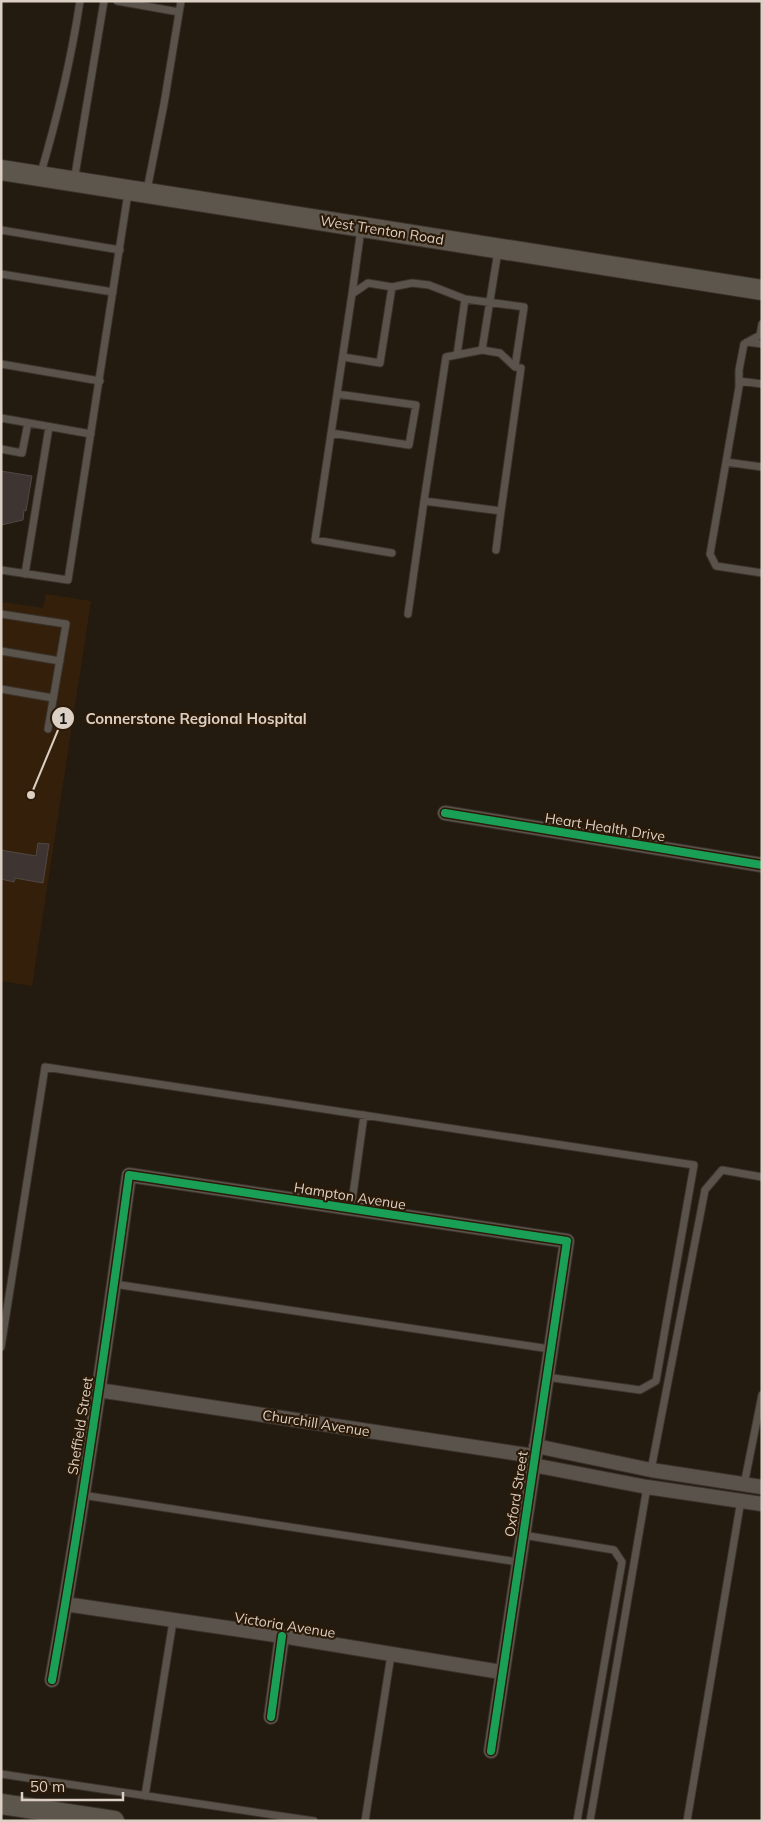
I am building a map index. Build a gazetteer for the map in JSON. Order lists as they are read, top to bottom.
{
  "streets": {
    "main road": ["West Trenton Road"],
    "street": [
      "Heart Health Drive",
      "Hampton Avenue",
      "Churchill Avenue",
      "Sheffield Street",
      "Oxford Street",
      "Victoria Avenue"
    ]
  },
  "crossings": [
    ["Hampton Avenue", "Sheffield Street"],
    ["Hampton Avenue", "Oxford Street"],
    ["Churchill Avenue", "Sheffield Street"],
    ["Churchill Avenue", "Oxford Street"],
    ["Sheffield Street", "Victoria Avenue"],
    ["Oxford Street", "Victoria Avenue"]
  ],
  "places": ["Connerstone Regional Hospital"],
  "scale_bar": "50 m"
}
